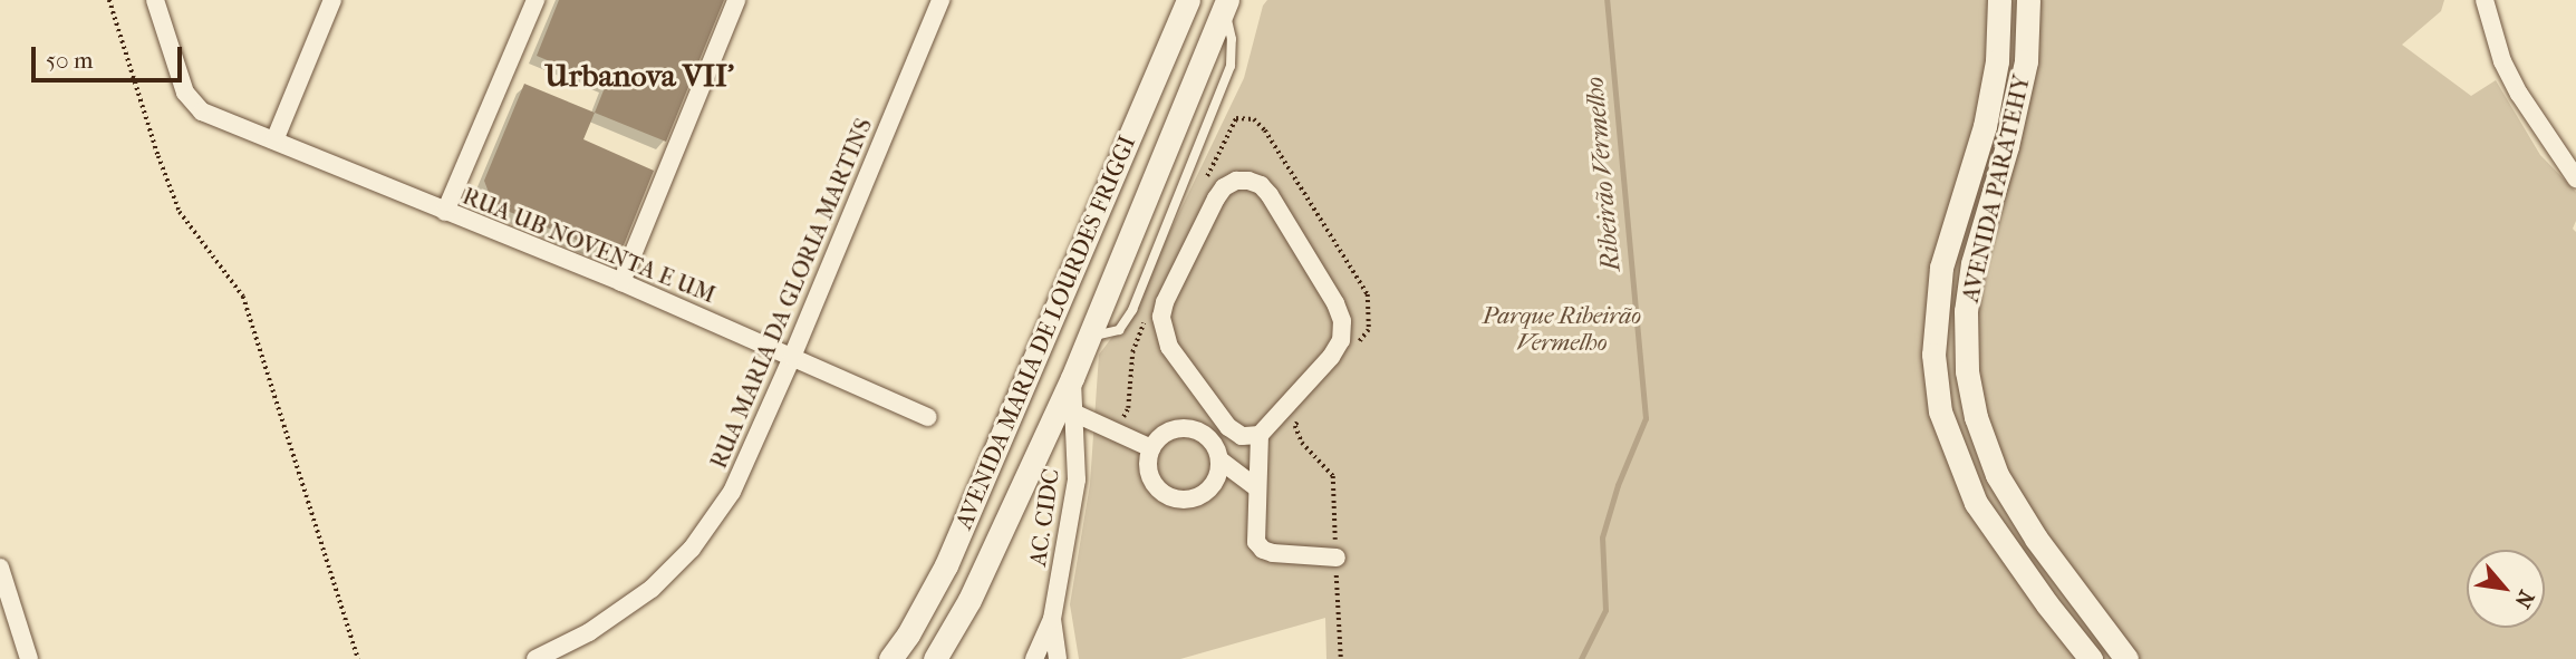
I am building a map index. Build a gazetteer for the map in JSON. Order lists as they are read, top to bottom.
{
  "streets": {
    "street": [
      "AVENIDA PARATEHY",
      "RUA UB NOVENTA E UM",
      "RUA MARIA DA GLORIA MARTINS",
      "AVENIDA MARIA DE LOURDES FRIGGI",
      "AC. CIDC"
    ]
  },
  "crossings": [
    ["RUA UB NOVENTA E UM", "RUA MARIA DA GLORIA MARTINS"],
    ["AVENIDA MARIA DE LOURDES FRIGGI", "AC. CIDC"]
  ],
  "districts": ["Urbanova VII'"],
  "water": ["Ribeirão Vermelho"],
  "parks": ["Parque Ribeirão Vermelho"],
  "scale_bar": "50 m",
  "north": "bottom right"
}
